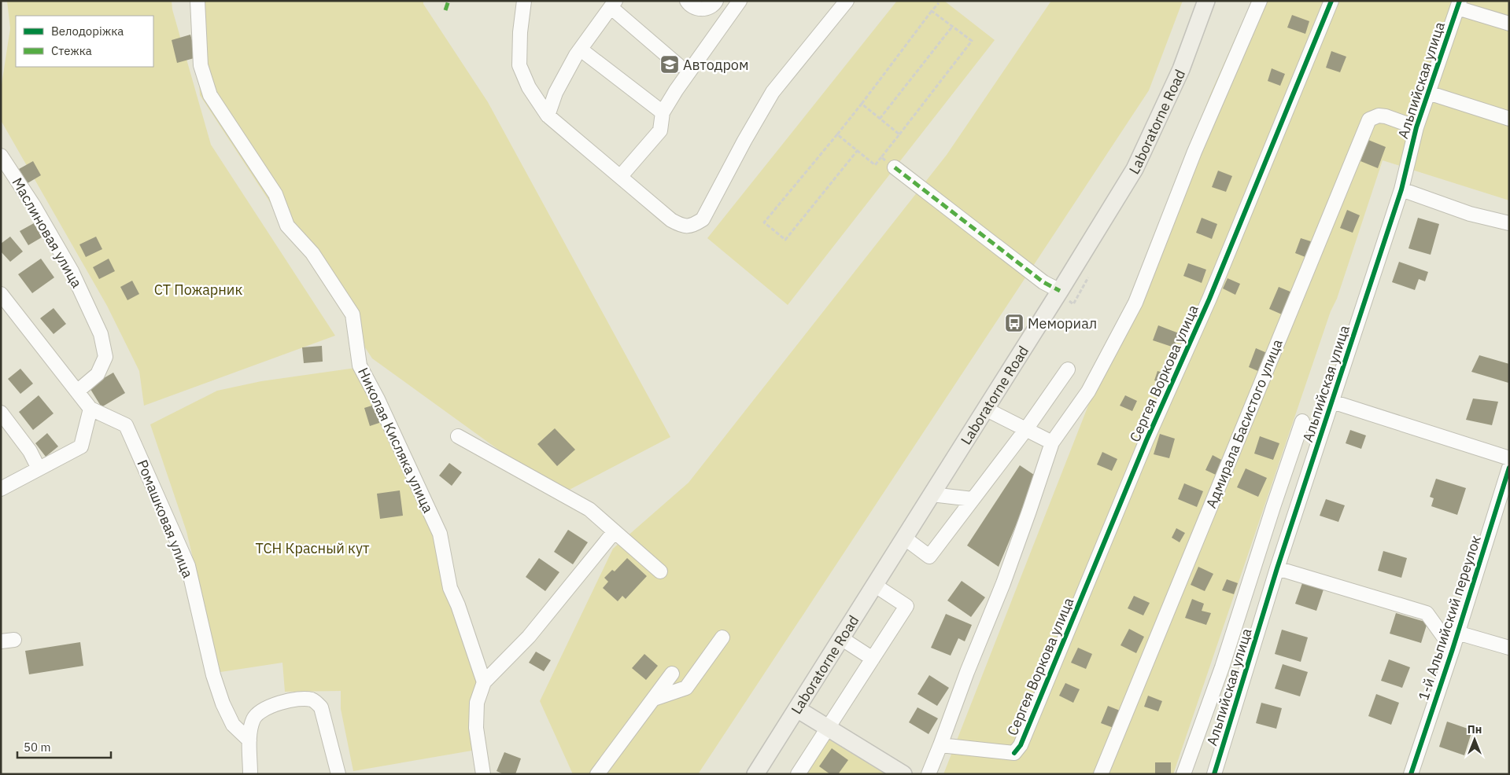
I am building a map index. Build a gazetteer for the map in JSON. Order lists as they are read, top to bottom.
{
  "streets": {
    "main road": ["Laboratorne Road"],
    "street": [
      "Альпийская улица",
      "Маслиновая улица",
      "Сергея Воркова улица",
      "Адмирала Басистого улица",
      "Николая Кисляка улица",
      "Ромашковая улица",
      "1-й Альпийский переулок"
    ]
  },
  "crossings": [
    ["Альпийская улица", "Адмирала Басистого улица"],
    ["Маслиновая улица", "Ромашковая улица"]
  ],
  "parks": ["СТ Пожарник", "ТСН Красный кут"],
  "places": {
    "school or university": ["Автодром"],
    "bus stop": ["Мемориал"]
  },
  "legend": ["Велодоріжка", "Стежка"],
  "scale_bar": "50 m",
  "north": "top"
}
